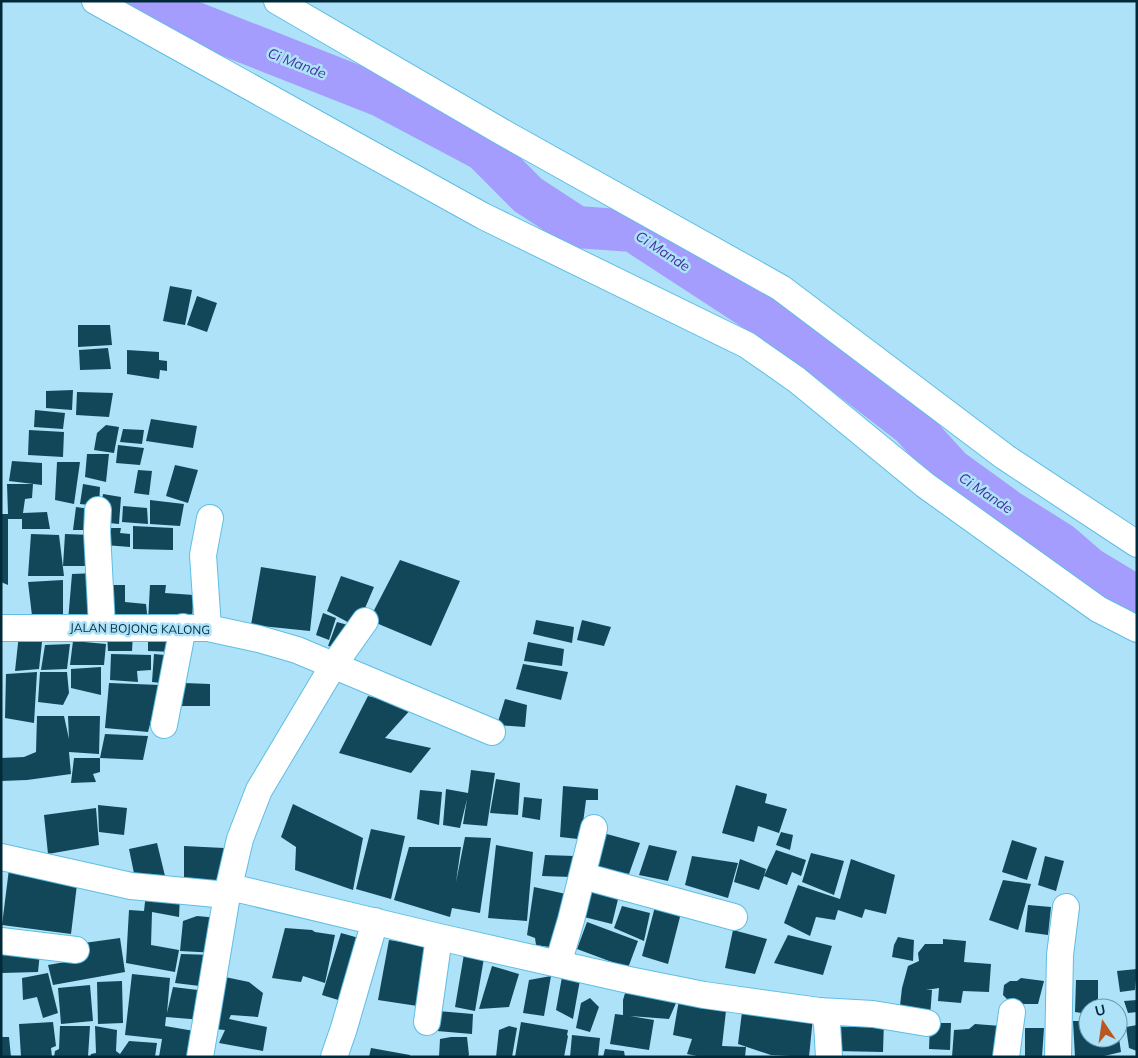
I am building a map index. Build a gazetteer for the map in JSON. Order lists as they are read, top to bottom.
{
  "streets": {
    "street": ["JALAN BOJONG KALONG"]
  },
  "water": ["Ci Mande"],
  "north": "top"
}
